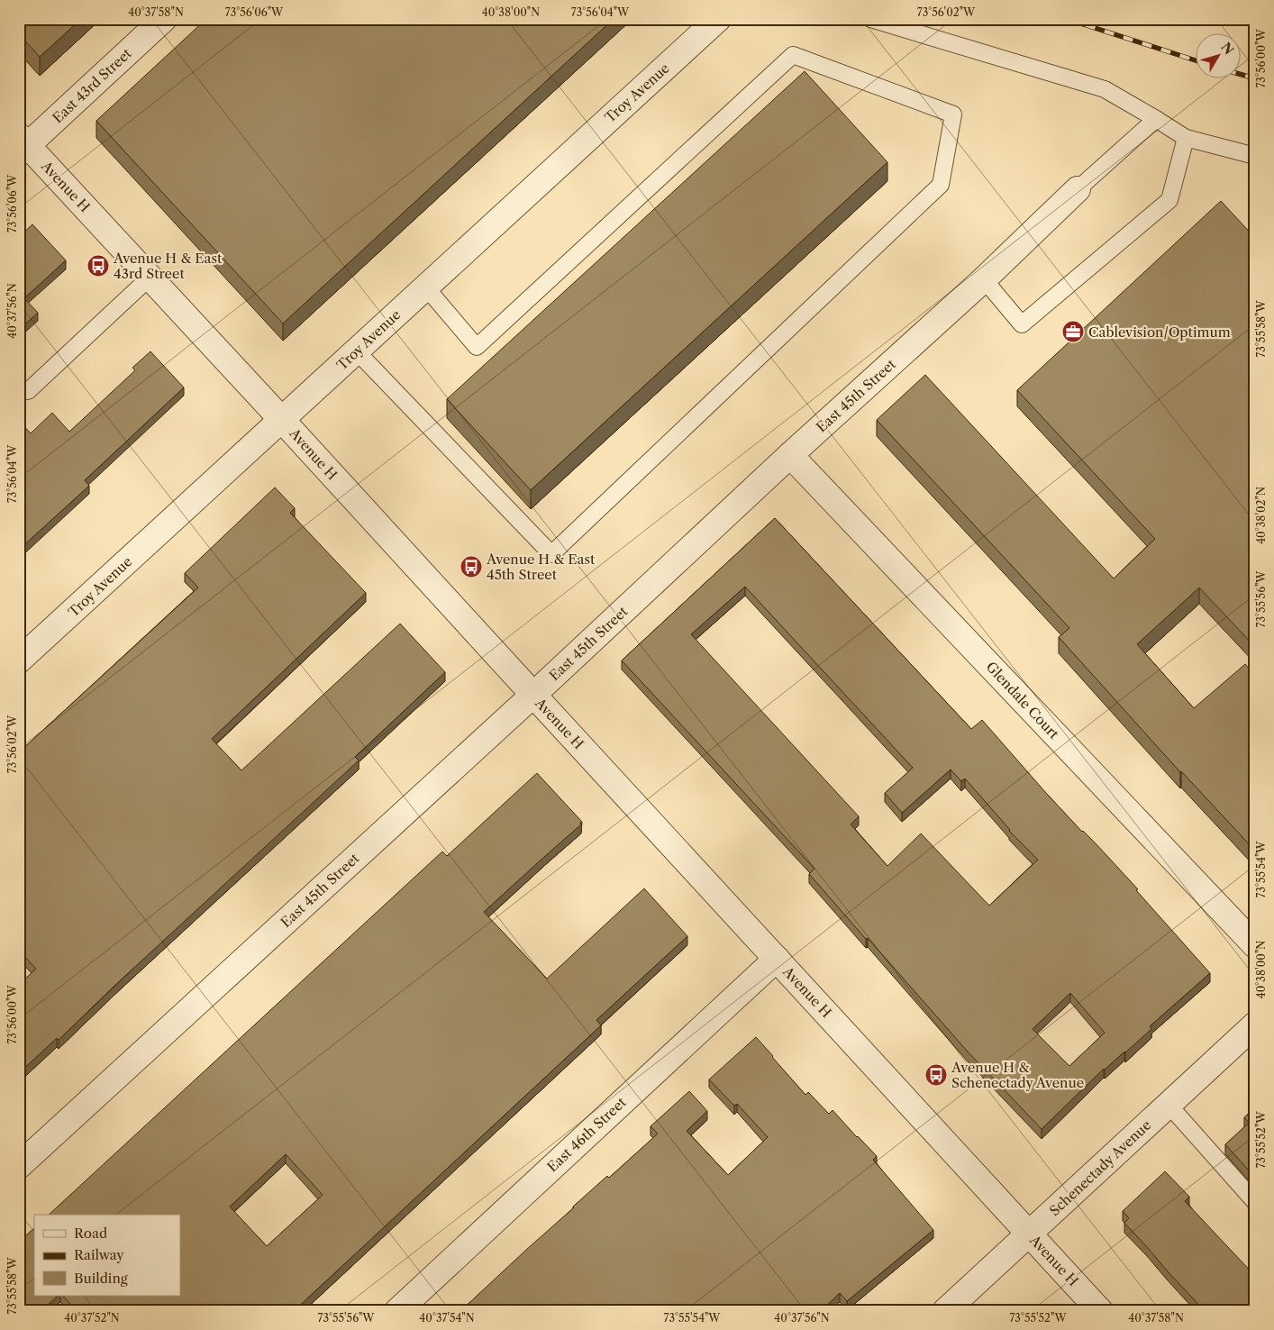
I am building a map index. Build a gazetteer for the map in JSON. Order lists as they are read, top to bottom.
{
  "streets": {
    "street": [
      "East 43rd Street",
      "Troy Avenue",
      "Avenue H",
      "East 45th Street",
      "Glendale Court",
      "East 46th Street",
      "Schenectady Avenue"
    ]
  },
  "crossings": [
    ["East 43rd Street", "Avenue H"],
    ["Troy Avenue", "Avenue H"],
    ["Avenue H", "East 45th Street"],
    ["Avenue H", "East 46th Street"],
    ["Avenue H", "Schenectady Avenue"],
    ["East 45th Street", "Glendale Court"]
  ],
  "places": {
    "bus stop": ["Avenue H & East 43rd Street", "Avenue H & East 45th Street", "Avenue H & Schenectady Avenue"],
    "office": ["Cablevision/Optimum"]
  },
  "legend": ["Road", "Railway", "Building"],
  "north": "top right",
  "coordinates": [
    "40°37'58\"N",
    "73°56'06\"W",
    "40°38'00\"N",
    "73°56'04\"W",
    "73°56'02\"W",
    "73°56'00\"W",
    "40°37'56\"N",
    "73°55'58\"W",
    "40°38'02\"N",
    "73°55'56\"W",
    "73°55'54\"W",
    "73°55'52\"W",
    "40°37'52\"N",
    "40°37'54\"N"
  ]
}
